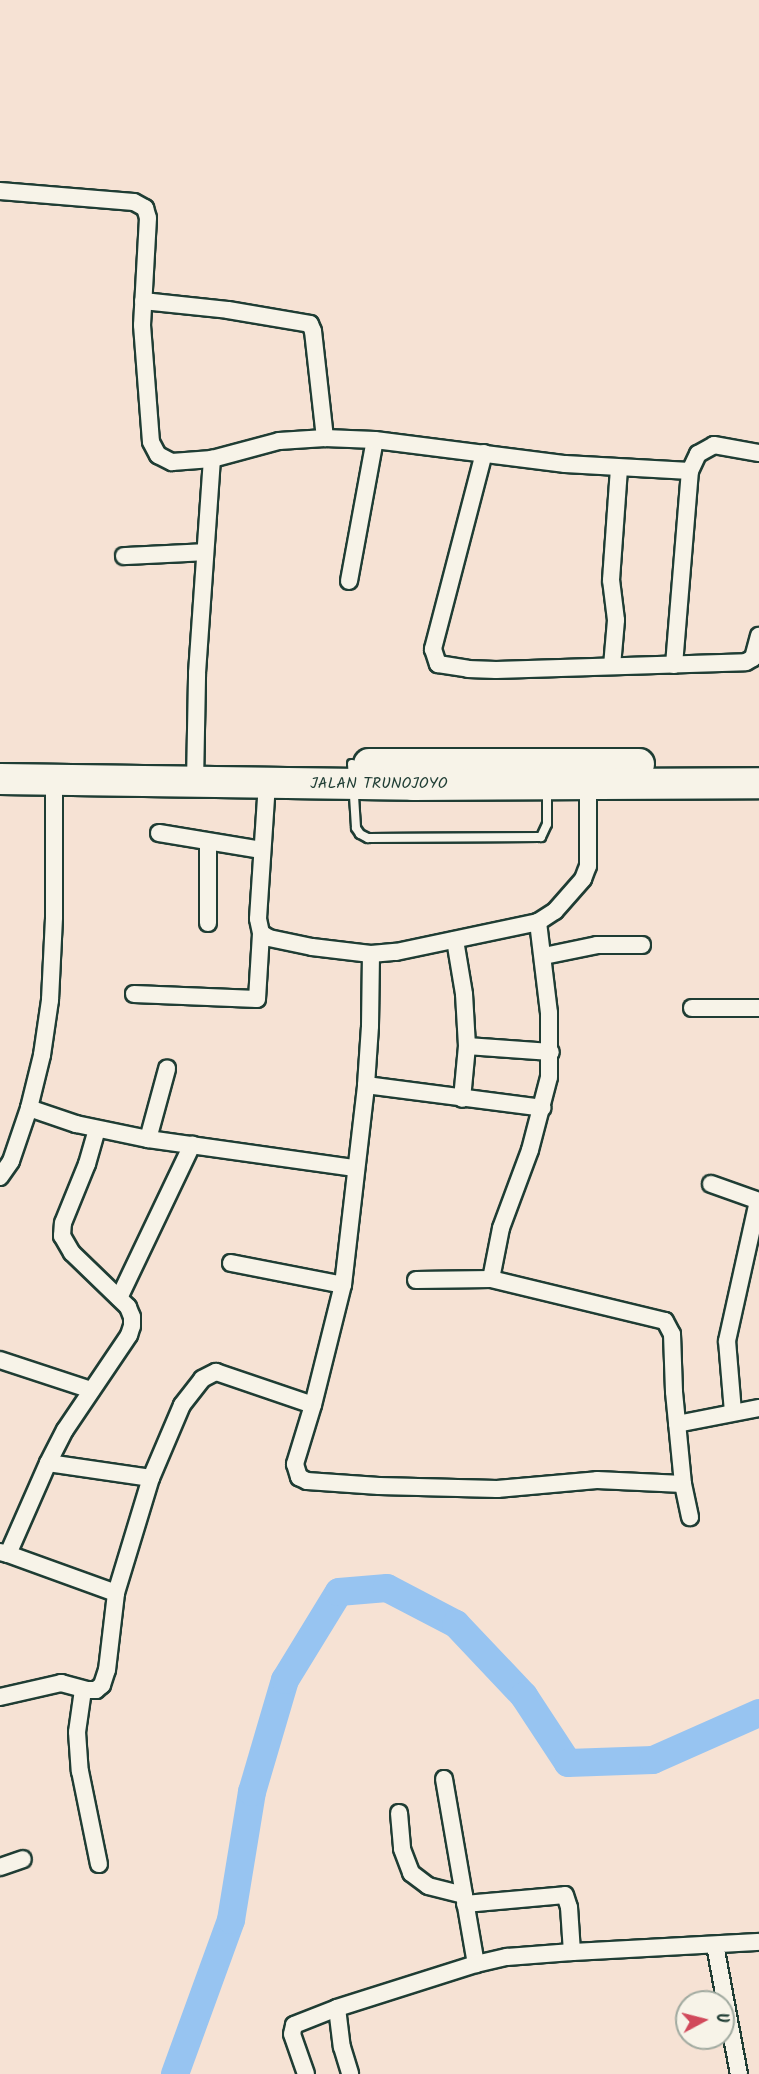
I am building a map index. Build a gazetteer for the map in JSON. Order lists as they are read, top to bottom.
{
  "streets": {
    "highway": ["JALAN TRUNOJOYO"]
  },
  "north": "right"
}
